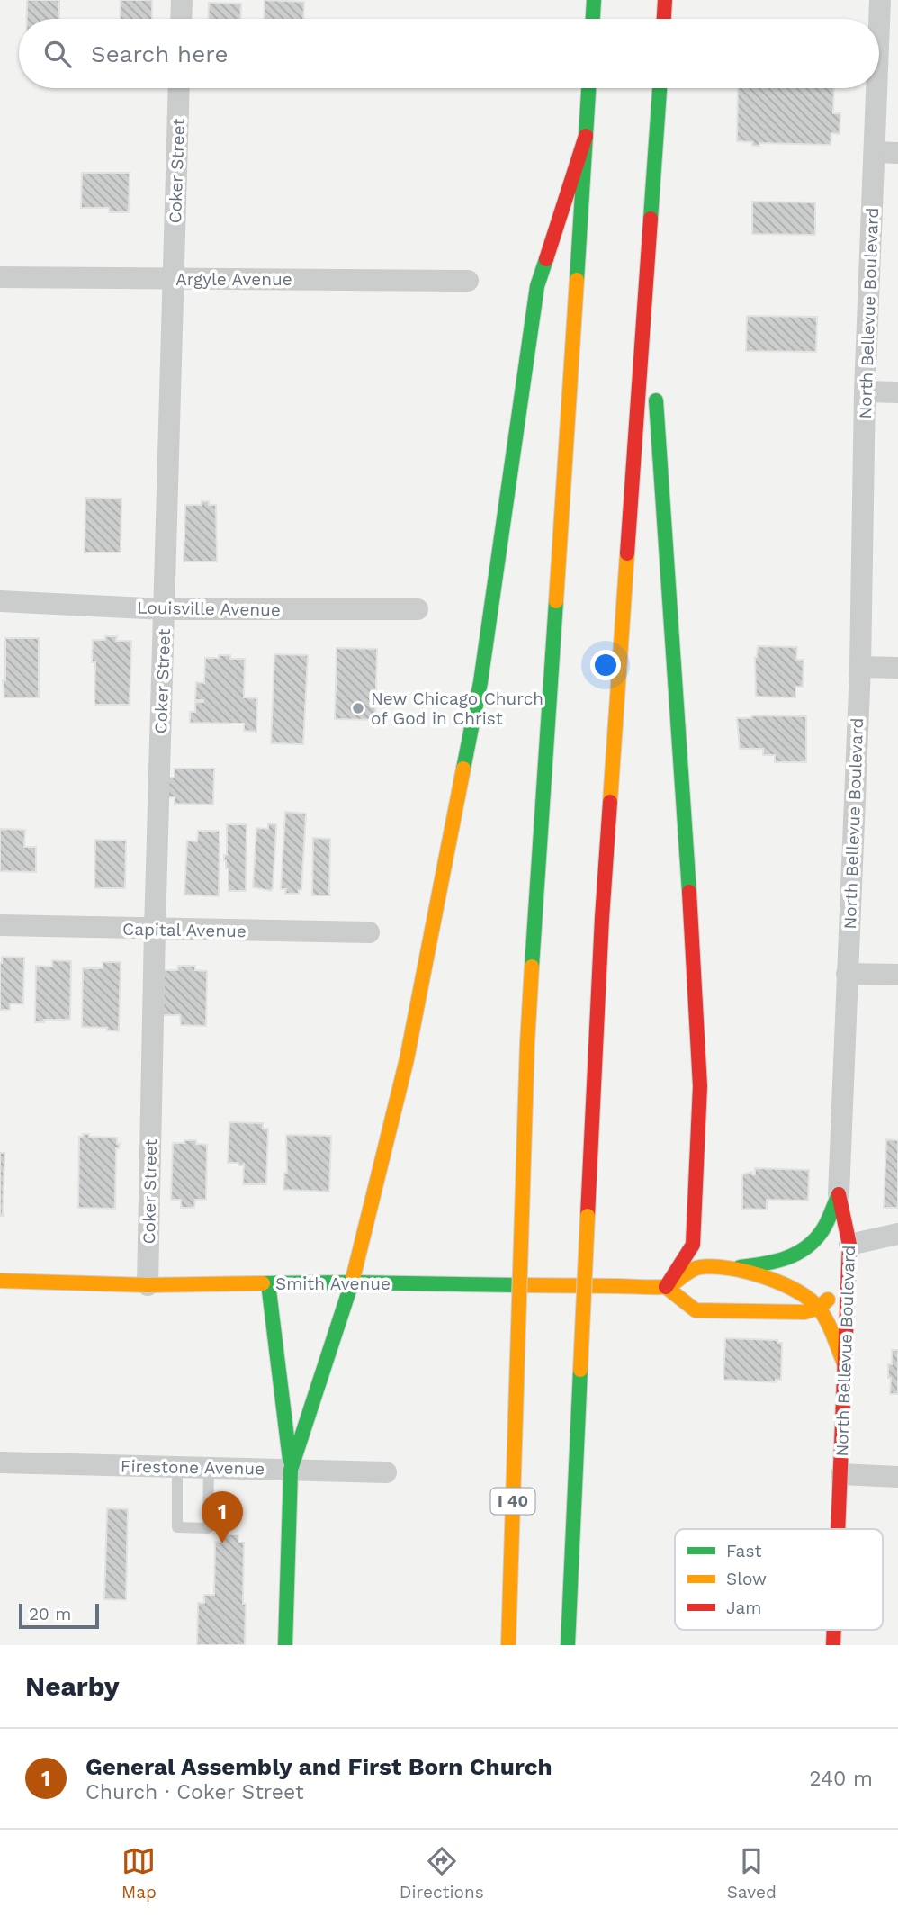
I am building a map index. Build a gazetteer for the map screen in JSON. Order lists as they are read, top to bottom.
{
  "streets": {
    "main road": ["North Bellevue Boulevard", "Smith Avenue", "I 40"],
    "street": [
      "Coker Street",
      "Argyle Avenue",
      "Louisville Avenue",
      "Capital Avenue",
      "Firestone Avenue"
    ]
  },
  "crossings": [
    ["Coker Street", "Argyle Avenue"],
    ["Coker Street", "Louisville Avenue"],
    ["Coker Street", "Capital Avenue"],
    ["Coker Street", "Smith Avenue"]
  ],
  "places": ["New Chicago Church of God in Christ"],
  "legend": ["Fast", "Slow", "Jam"],
  "scale_bar": "20 m",
  "page": {
    "search": "Search here",
    "pins": "1",
    "scale": "20 m",
    "heading": "Nearby",
    "list": [
      {
        "mark": "1",
        "name": "General Assembly and First Born Church",
        "note": "Church · Coker Street",
        "value": "240 m"
      }
    ],
    "nav": ["Map", "Directions", "Saved"]
  }
}
